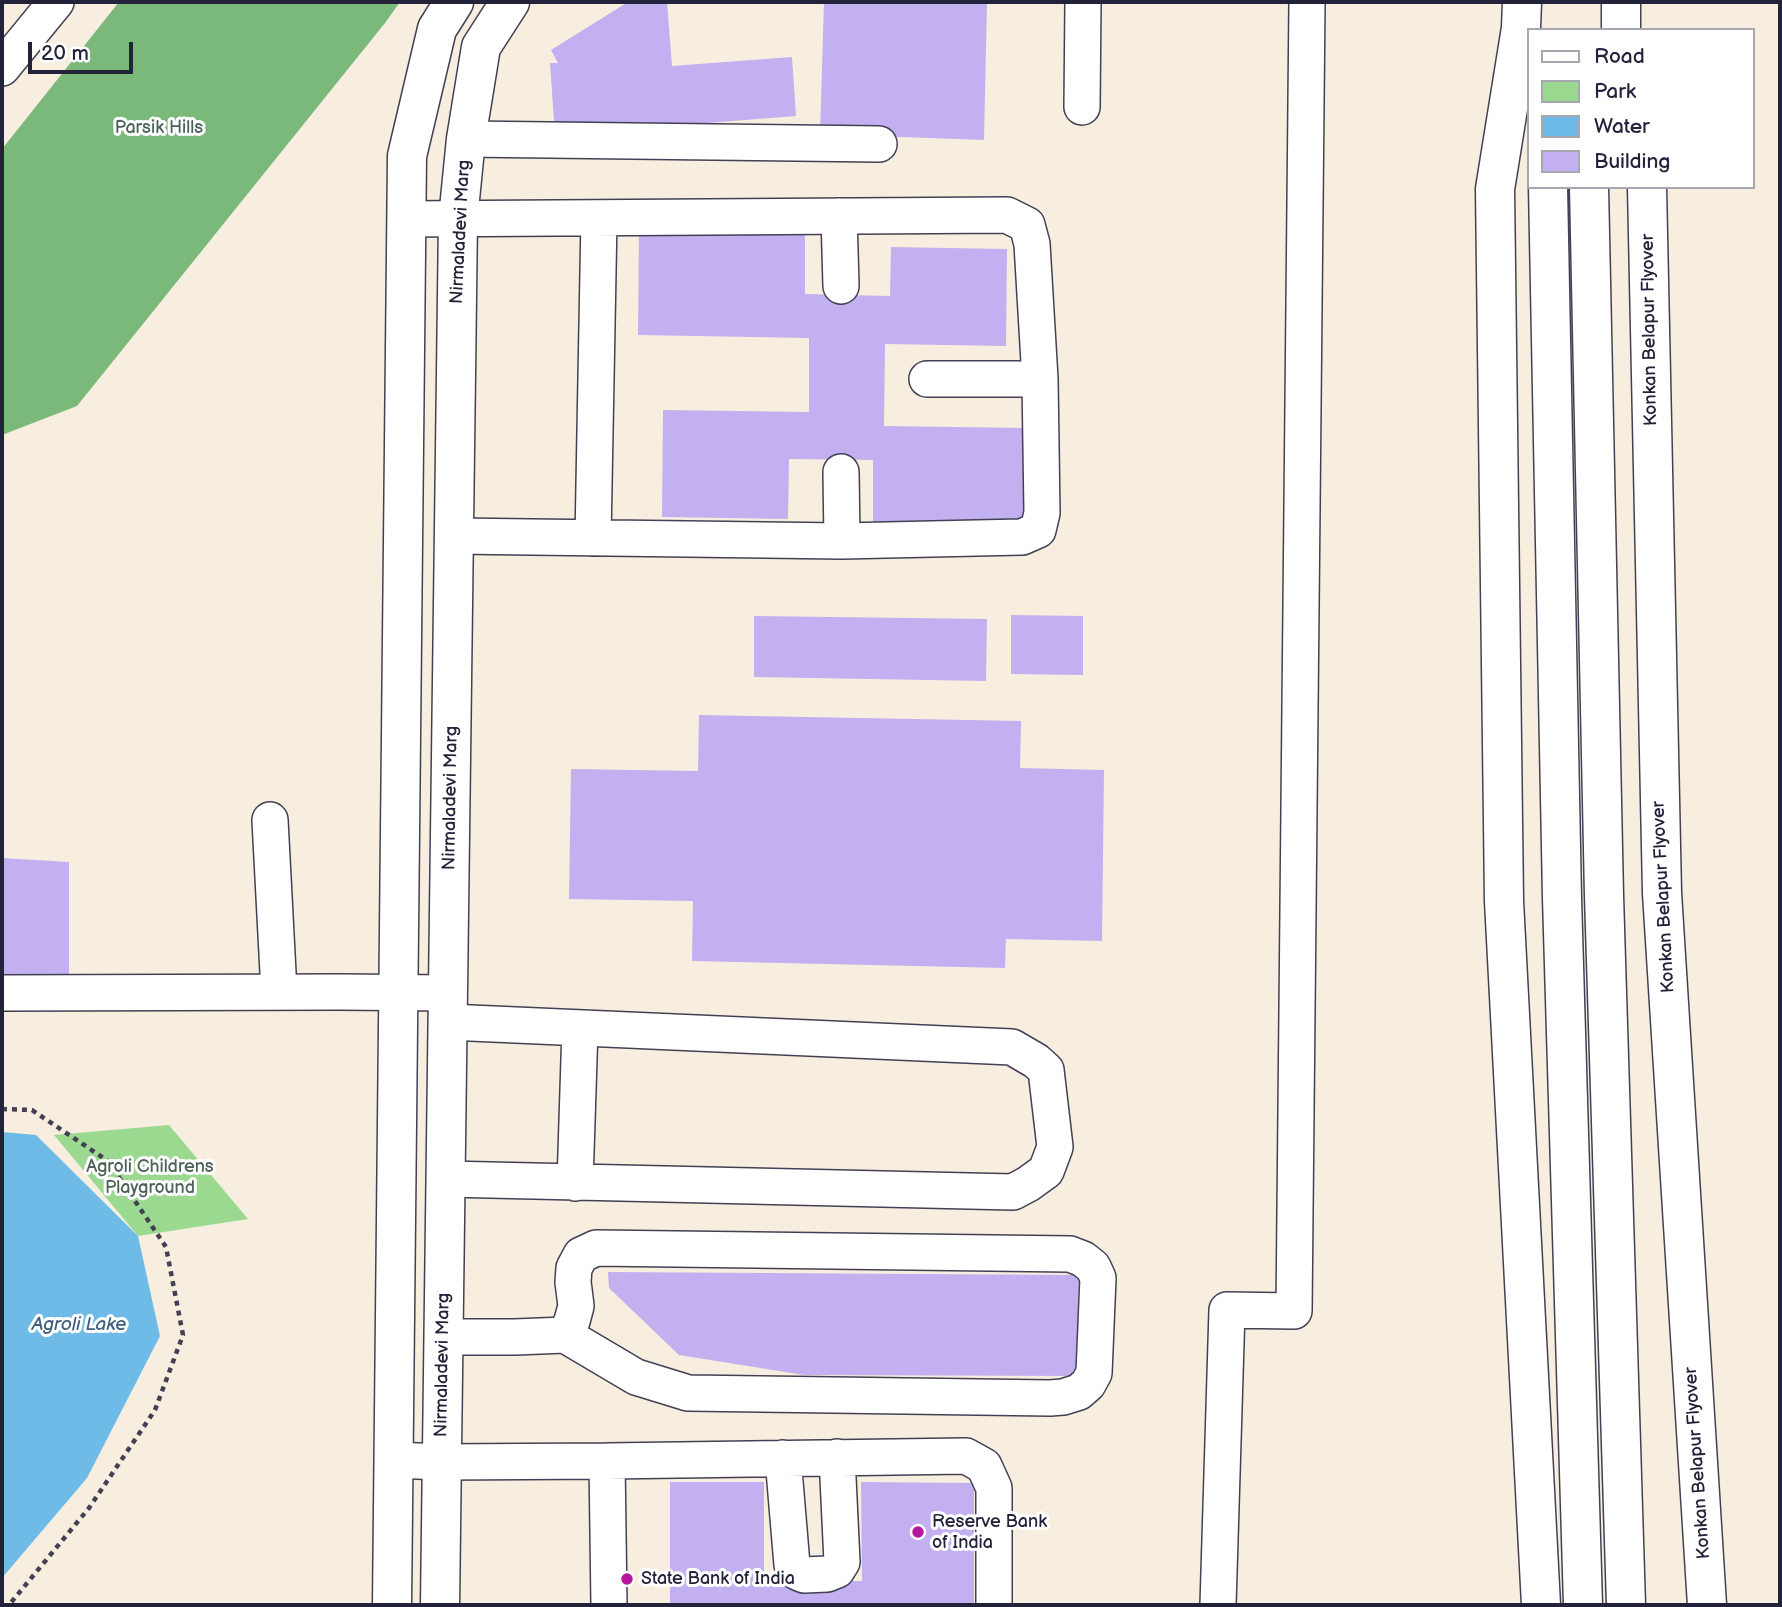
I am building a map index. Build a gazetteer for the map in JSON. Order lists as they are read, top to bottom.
{
  "streets": {
    "main road": ["Nirmaladevi Marg", "Konkan Belapur Flyover"]
  },
  "water": ["Agroli Lake"],
  "parks": ["Parsik Hills", "Agroli Childrens Playground"],
  "places": ["Reserve Bank of India", "State Bank of India"],
  "legend": [
    "Road",
    "Park",
    "Water",
    "Building"
  ],
  "scale_bar": "20 m"
}
